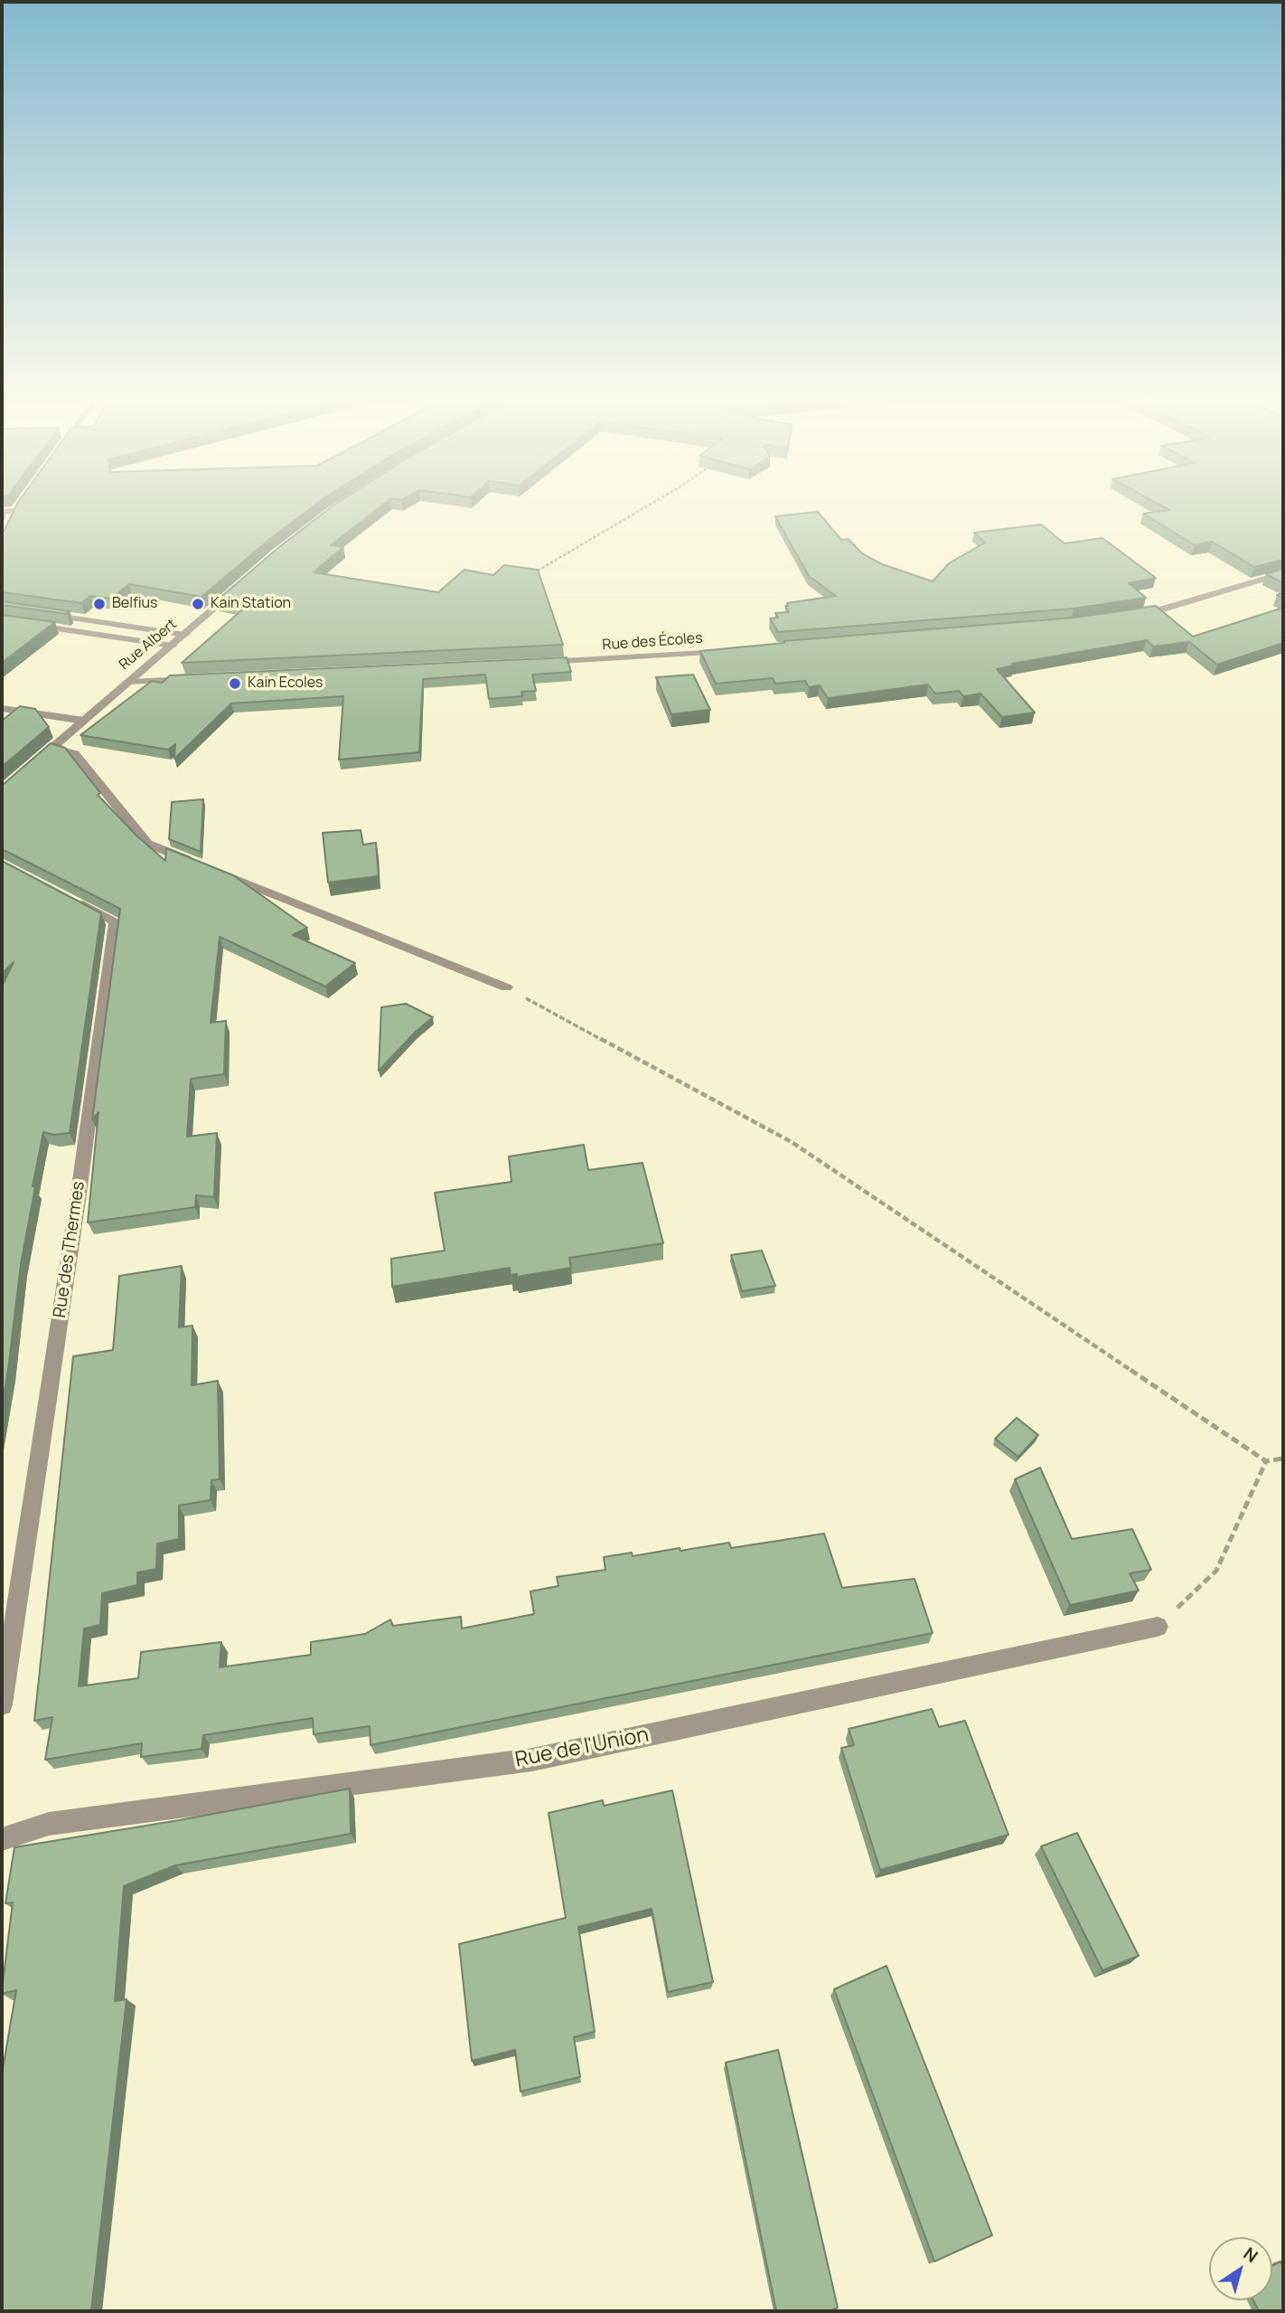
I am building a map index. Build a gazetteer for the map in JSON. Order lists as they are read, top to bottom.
{
  "streets": {
    "street": [
      "Rue des Écoles",
      "Rue Albert",
      "Rue des Thermes",
      "Rue de l'Union"
    ]
  },
  "places": ["Belfius", "Kain Station", "Kain Ecoles"],
  "north": "top right"
}
